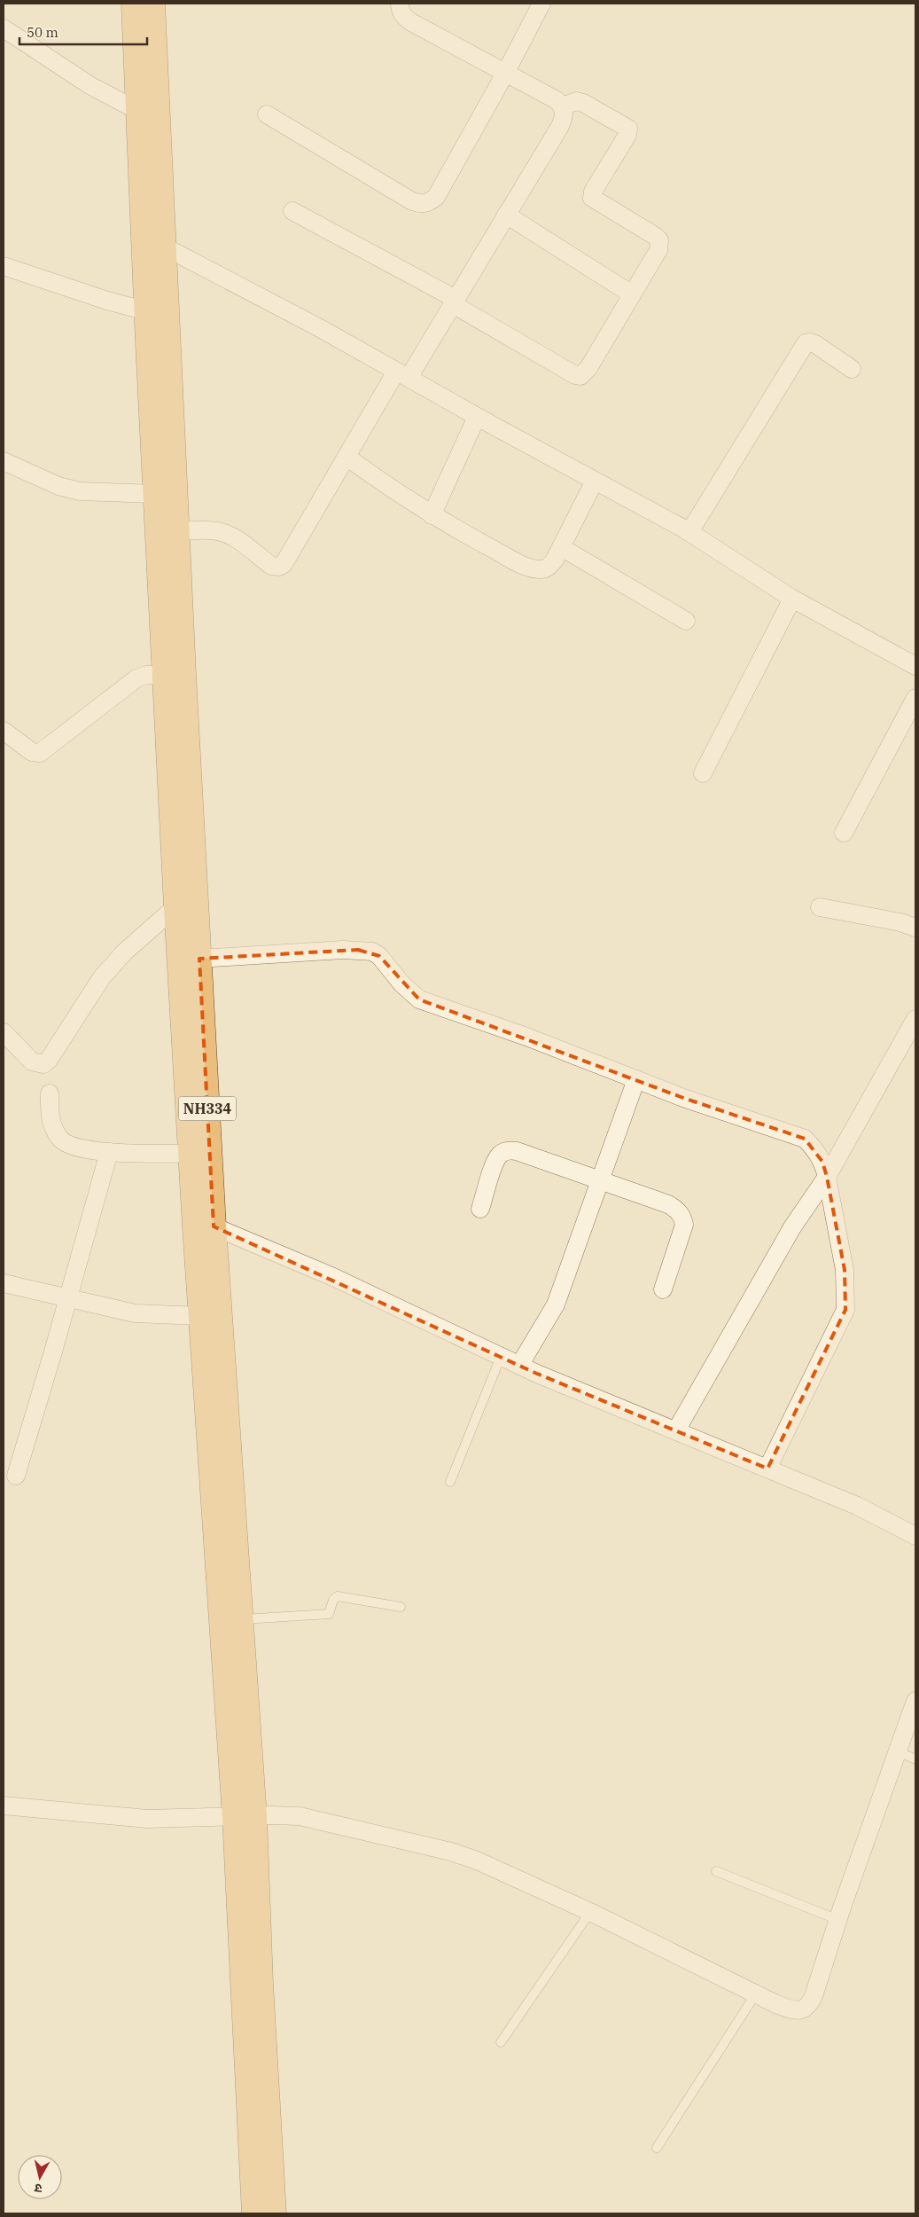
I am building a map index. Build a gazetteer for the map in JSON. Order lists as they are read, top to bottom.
{
  "streets": {
    "highway": ["NH334"]
  },
  "scale_bar": "50 m",
  "north": "bottom"
}
